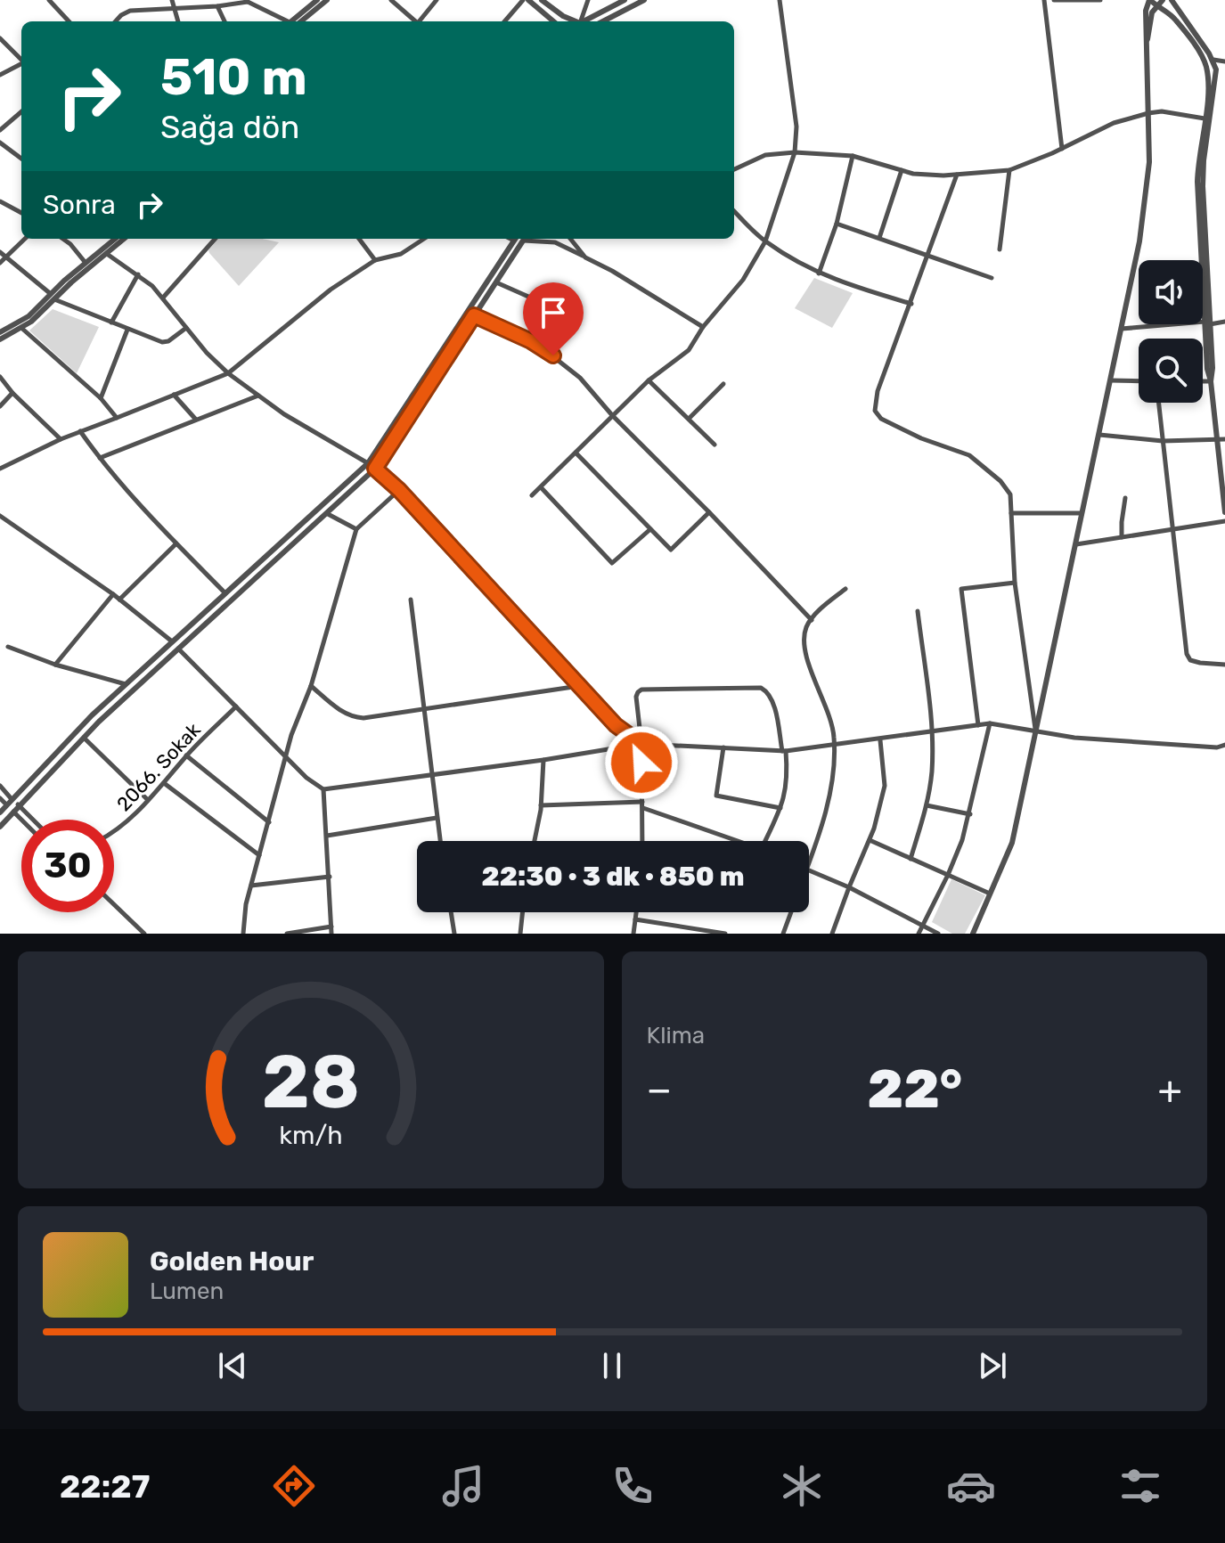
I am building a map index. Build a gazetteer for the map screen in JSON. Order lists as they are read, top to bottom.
{
  "streets": {
    "street": ["2066. Sokak"]
  },
  "page": {
    "turn": ["510 m", "Sağa dön"],
    "then": "Sonra",
    "limit": "30",
    "trip": "22:30 · 3 dk · 850 m",
    "tile": "Klima",
    "heat": ["−", "22°", "+"],
    "song": ["Golden Hour", "Lumen"],
    "tabs": "22:27",
    "gauge": ["28", "km/h"]
  }
}
